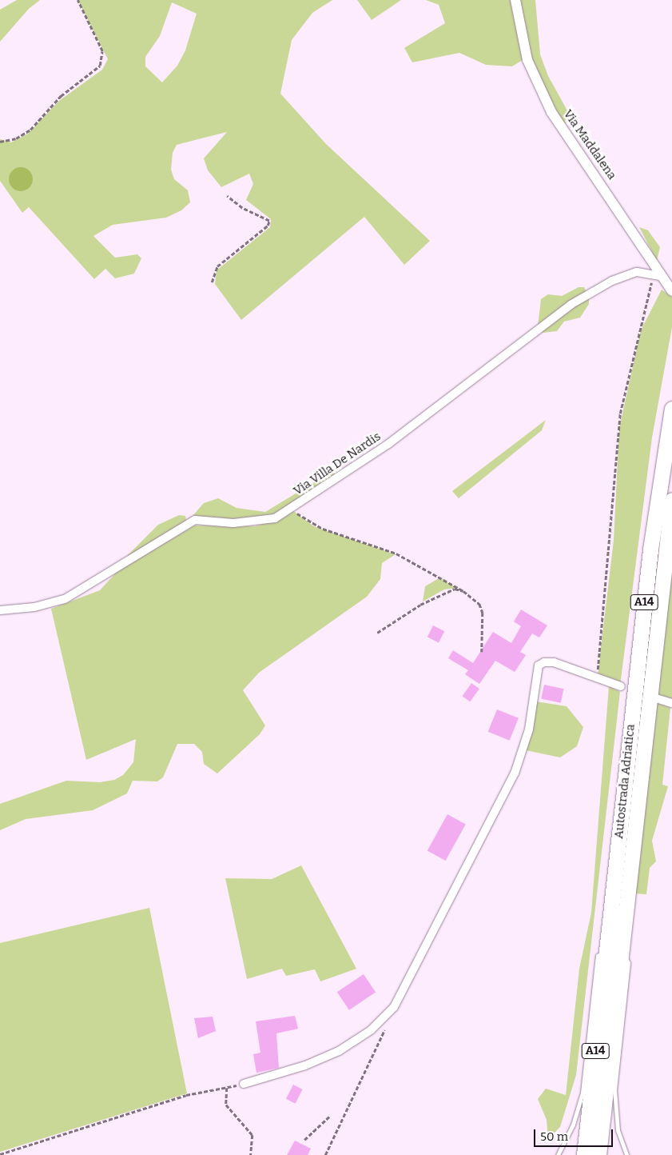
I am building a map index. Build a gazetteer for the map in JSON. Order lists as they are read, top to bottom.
{
  "streets": {
    "highway": ["A14", "Autostrada Adriatica"],
    "street": ["Via Maddalena", "Via Villa De Nardis"]
  },
  "crossings": [
    ["Via Maddalena", "Via Villa De Nardis"]
  ],
  "scale_bar": "50 m"
}
